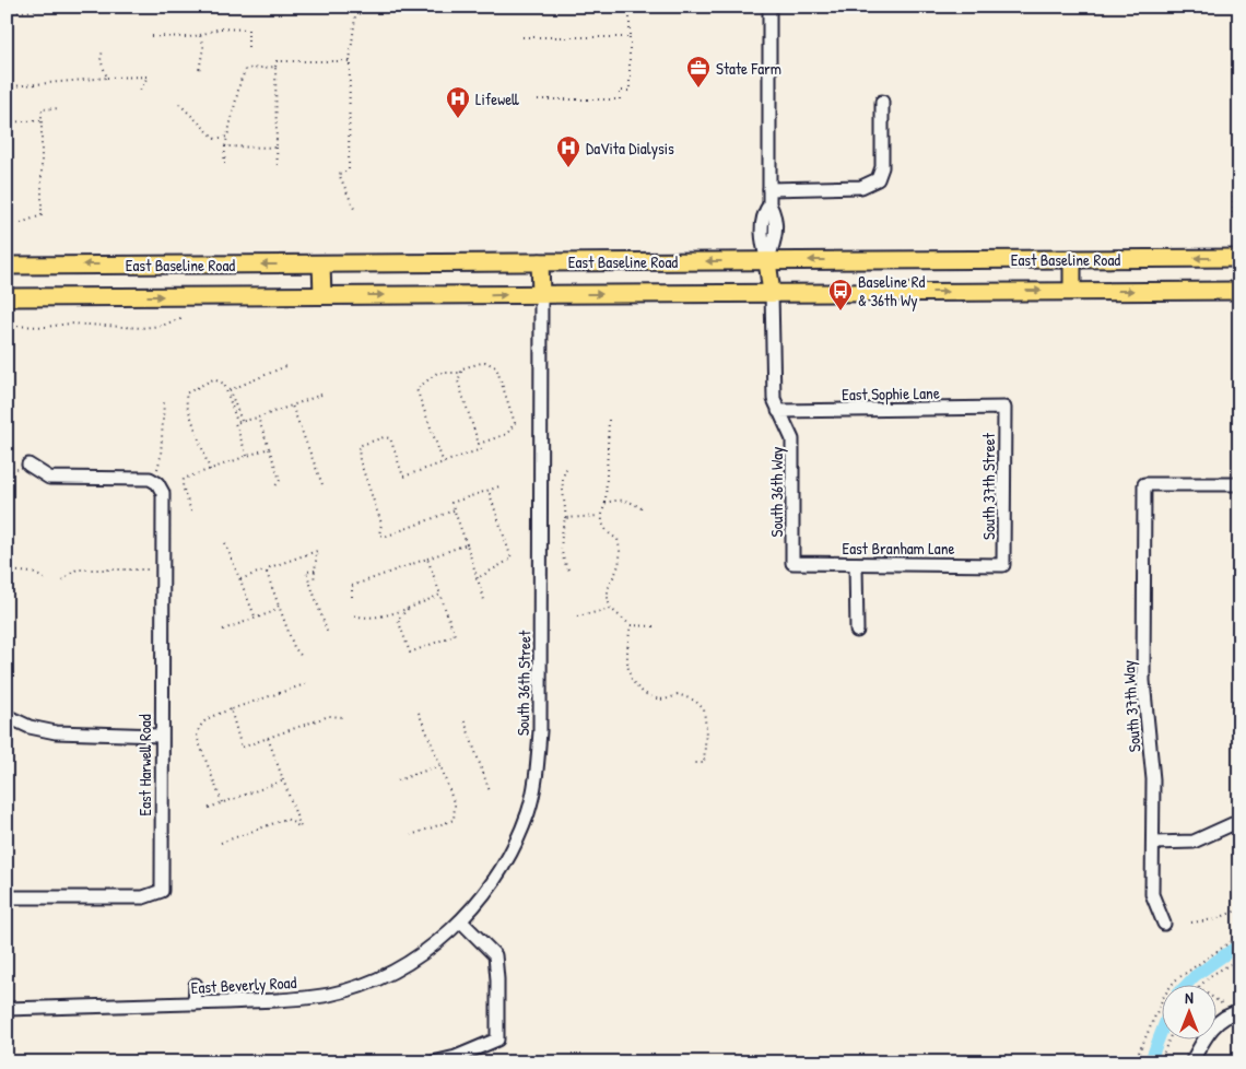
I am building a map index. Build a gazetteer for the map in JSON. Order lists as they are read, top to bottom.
{
  "streets": {
    "main road": ["East Baseline Road"],
    "street": [
      "East Sophie Lane",
      "South 37th Street",
      "South 36th Way",
      "East Branham Lane",
      "South 36th Street",
      "South 37th Way",
      "East Harwell Road",
      "East Beverly Road"
    ]
  },
  "crossings": [
    ["East Baseline Road", "South 36th Way"],
    ["East Baseline Road", "South 36th Street"],
    ["East Sophie Lane", "South 37th Street"],
    ["East Sophie Lane", "South 36th Way"],
    ["South 37th Street", "East Branham Lane"],
    ["South 36th Way", "East Branham Lane"],
    ["South 36th Street", "East Beverly Road"]
  ],
  "places": {
    "office": ["State Farm"],
    "hospital": ["Lifewell", "DaVita Dialysis"],
    "bus stop": ["Baseline Rd & 36th Wy"]
  },
  "north": "top"
}
